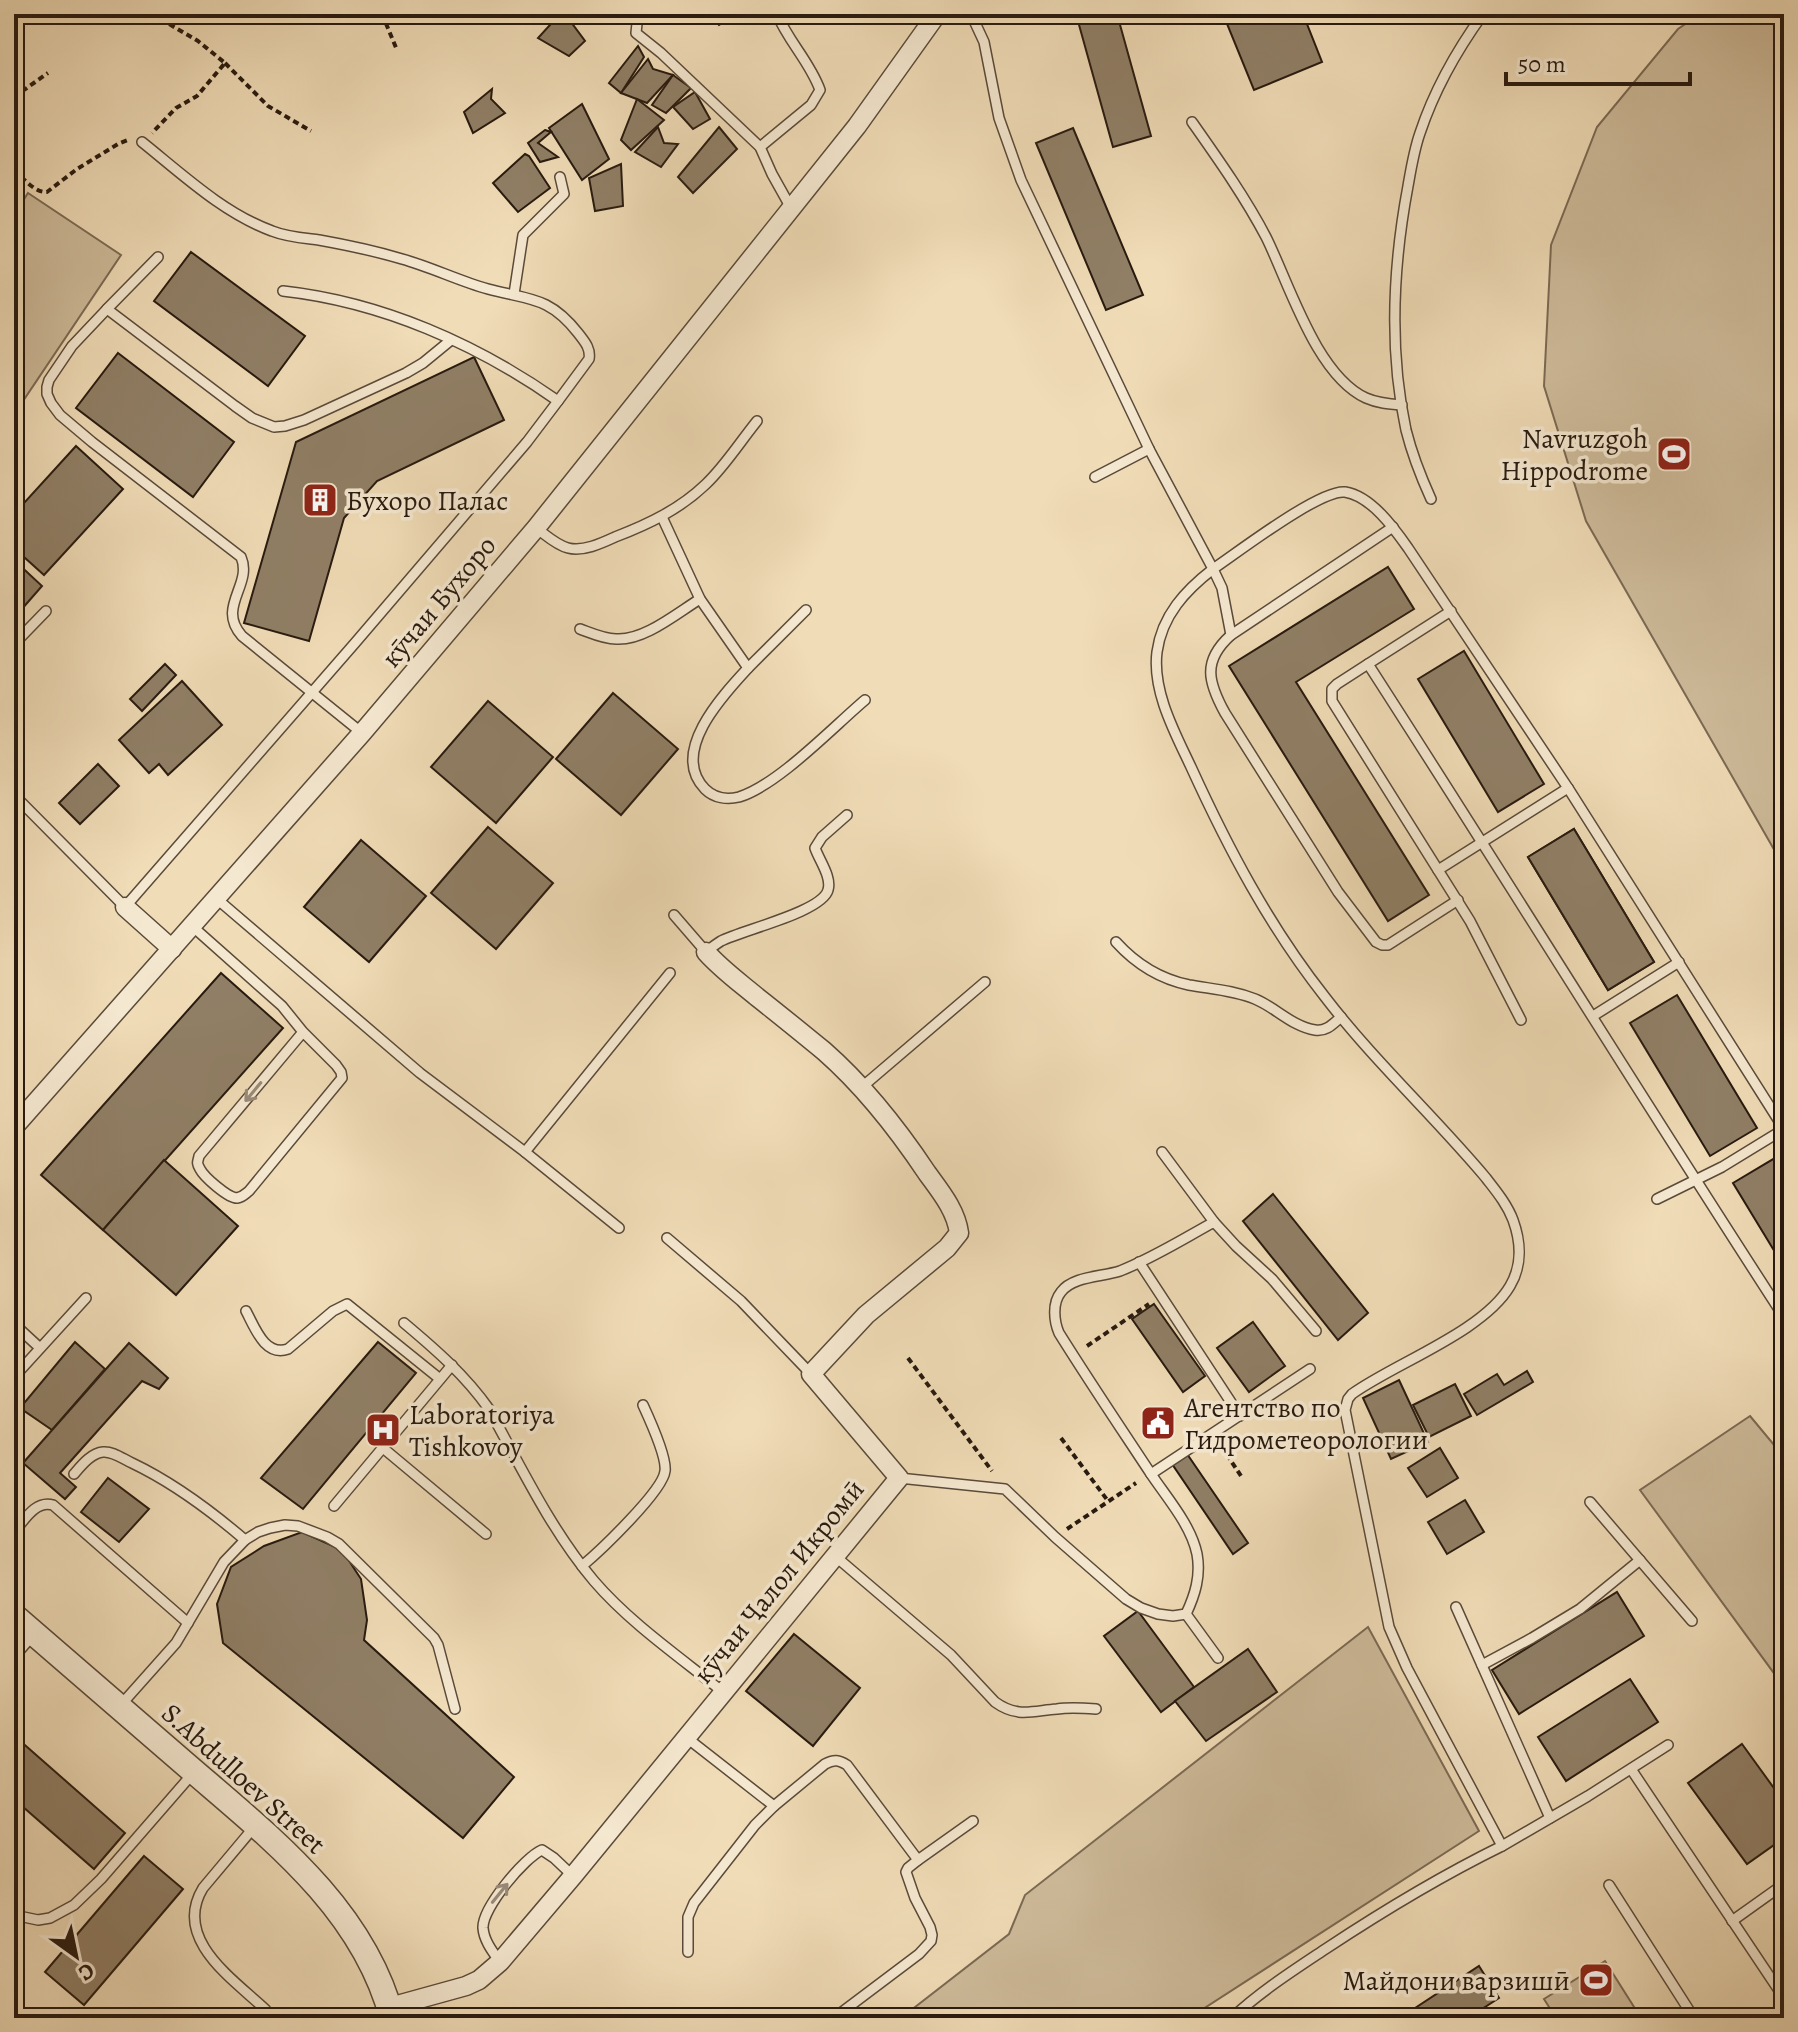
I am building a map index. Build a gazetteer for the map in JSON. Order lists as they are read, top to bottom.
{
  "streets": {
    "street": ["кӯчаи Бухоро", "кӯчаи Ҷалол Икромӣ", "S.Abdulloev Street"]
  },
  "crossings": [
    ["кӯчаи Ҷалол Икромӣ", "S.Abdulloev Street"]
  ],
  "places": {
    "sports": ["Navruzgoh Hippodrome", "Майдони варзишӣ"],
    "building": ["Бухоро Палас"],
    "public building": ["Агентство по Гидрометеорологии"],
    "hospital": ["Laboratoriya Tishkovoy"]
  },
  "scale_bar": "50 m",
  "north": "bottom right"
}
